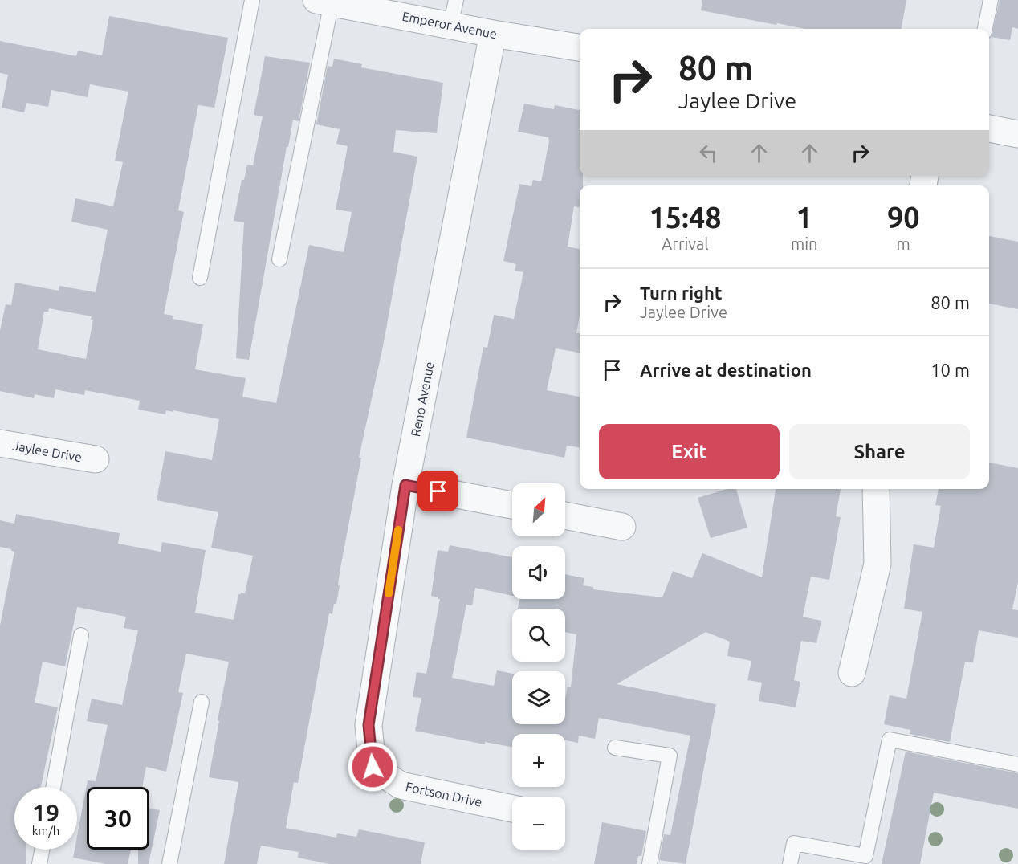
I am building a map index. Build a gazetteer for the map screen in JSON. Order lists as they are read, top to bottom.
{
  "streets": {
    "street": [
      "Emperor Avenue",
      "Reno Avenue",
      "Jaylee Drive",
      "Fortson Drive"
    ]
  },
  "crossings": [
    ["Emperor Avenue", "Reno Avenue"],
    ["Reno Avenue", "Fortson Drive"]
  ],
  "north": "top right",
  "page": {
    "turn": ["80 m", "Jaylee Drive"],
    "eta": [
      "15:48",
      "Arrival",
      "1",
      "min",
      "90",
      "m"
    ],
    "list": [
      {
        "name": "Turn right",
        "note": "Jaylee Drive",
        "value": "80 m"
      },
      {
        "name": "Arrive at destination",
        "value": "10 m"
      }
    ],
    "buttons": ["Exit", "Share"],
    "map_buttons": ["+", "−"],
    "speed": "19 km/h",
    "limit": "30"
  }
}
